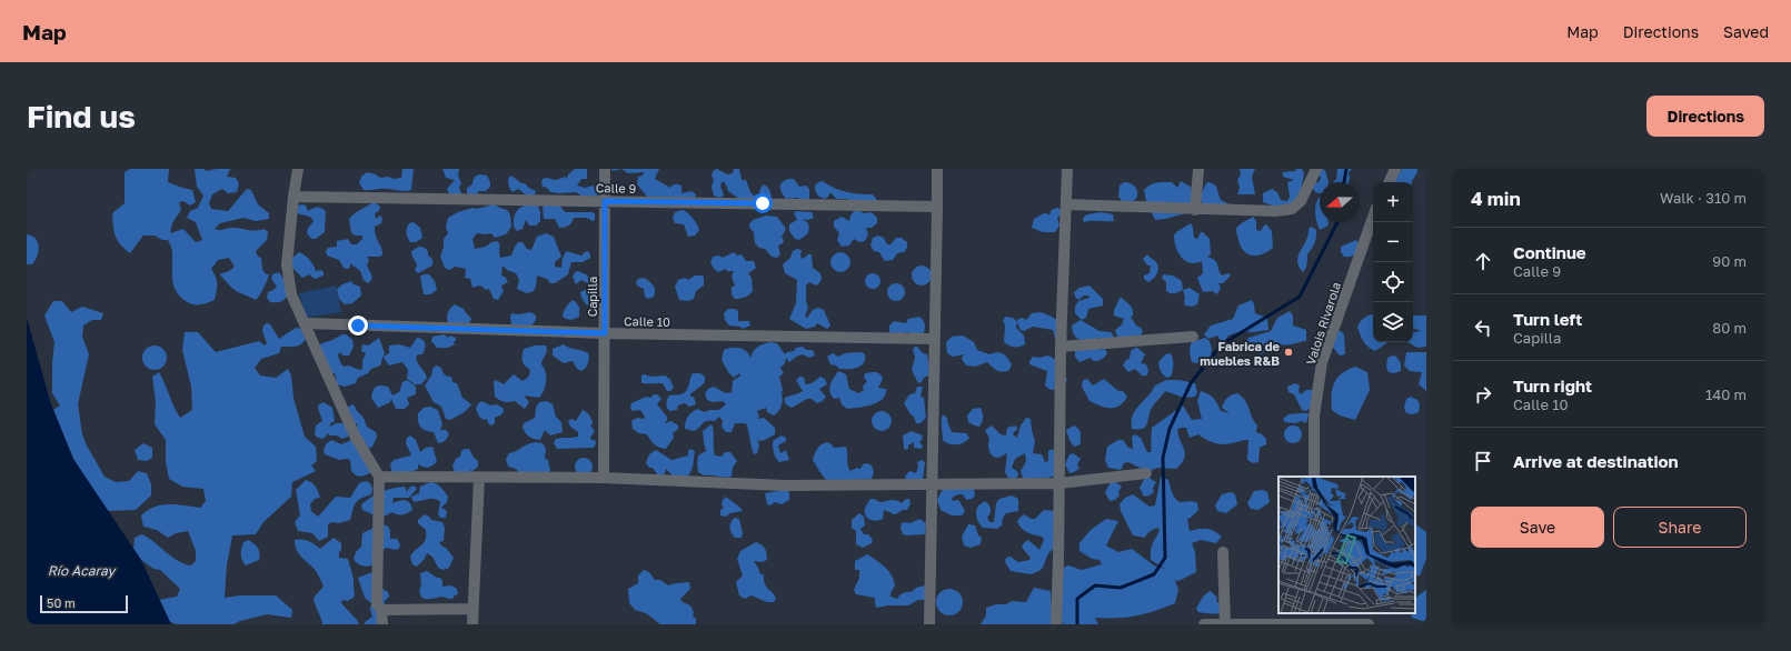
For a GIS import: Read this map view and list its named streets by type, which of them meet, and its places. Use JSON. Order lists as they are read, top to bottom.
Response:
{
  "streets": {
    "street": [
      "Calle 9",
      "Capilla",
      "Calle 10",
      "Valois Rivarola"
    ]
  },
  "crossings": [
    ["Calle 9", "Capilla"],
    ["Capilla", "Calle 10"]
  ],
  "water": ["Río Acaray"],
  "places": ["Fabrica de muebles R&B"],
  "scale_bar": "50 m",
  "north": "left",
  "page": {
    "header": "Map",
    "nav": ["Map", "Directions", "Saved"],
    "buttons": [
      "Directions",
      ["Save", "Share"]
    ],
    "title": "Find us",
    "heading": ["4 min", "Walk · 310 m"],
    "map_buttons": ["+", "−"],
    "list": [
      ["Continue", "Calle 9", "90 m"],
      ["Turn left", "Capilla", "80 m"],
      ["Turn right", "Calle 10", "140 m"],
      "Arrive at destination"
    ],
    "scale": "50 m"
  }
}
